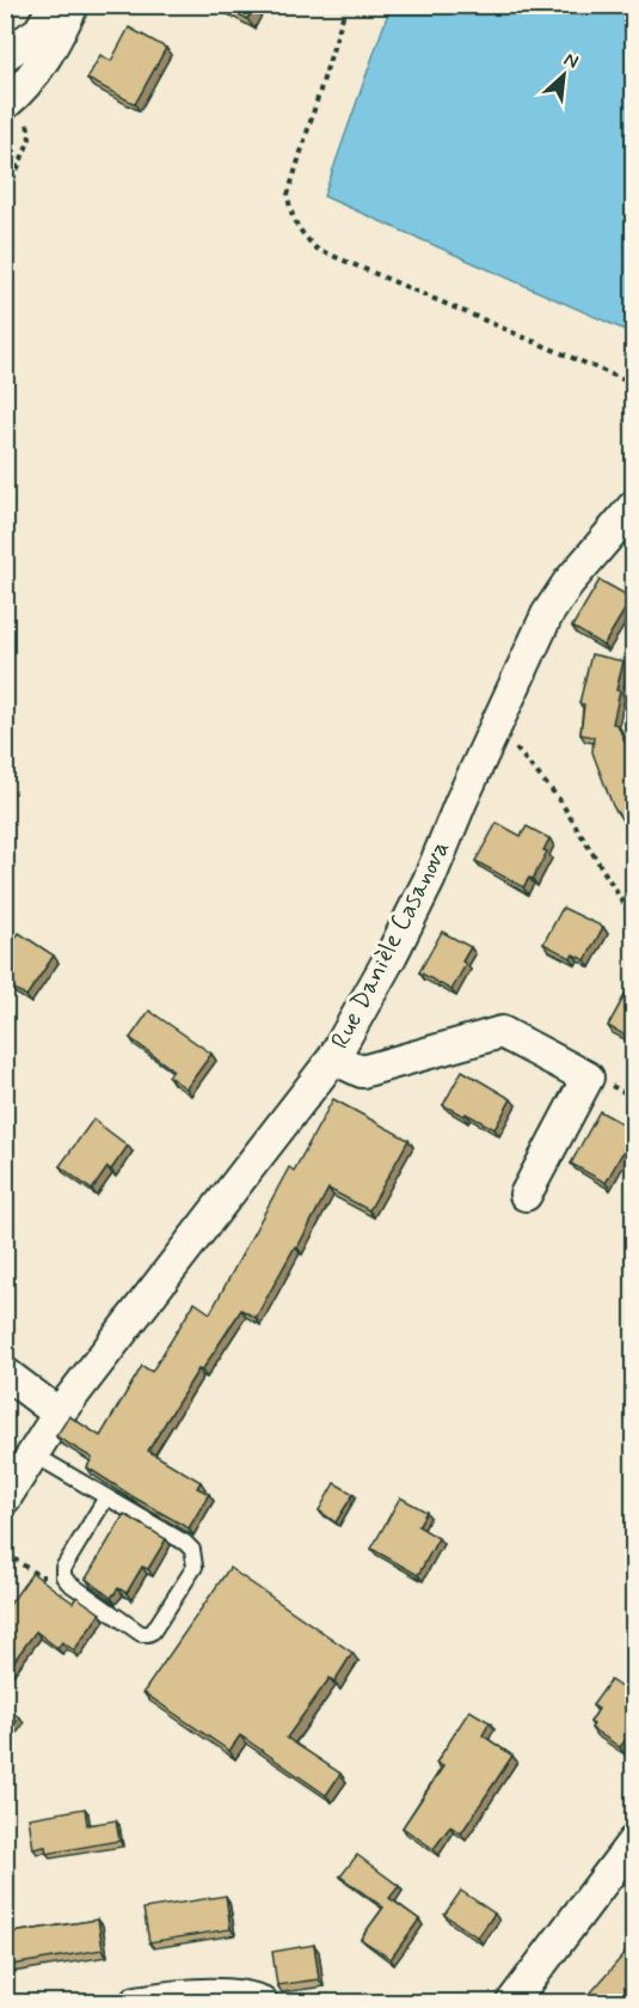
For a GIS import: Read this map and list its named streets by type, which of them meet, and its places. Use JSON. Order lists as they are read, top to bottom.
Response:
{
  "streets": {
    "street": ["Rue Danièle Casanova"]
  },
  "north": "top right"
}
